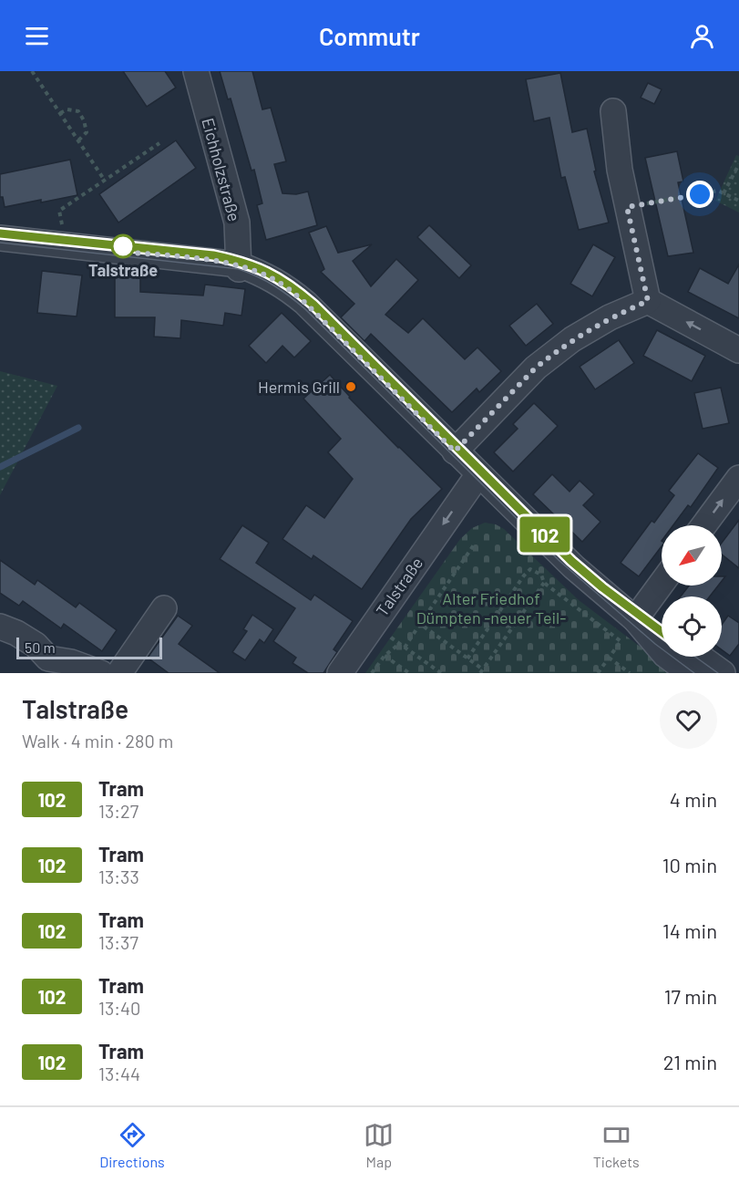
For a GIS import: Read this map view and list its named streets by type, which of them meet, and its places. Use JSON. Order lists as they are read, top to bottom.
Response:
{
  "streets": {
    "street": ["Eichholzstraße", "Talstraße"]
  },
  "one_way": ["Talstraße"],
  "parks": ["Alter Friedhof Dümpten -neuer Teil-"],
  "places": ["Talstraße", "Hermis Grill"],
  "lines": ["tram line 102"],
  "scale_bar": "50 m",
  "north": "bottom left",
  "page": {
    "header": "Commutr",
    "on_map": "102",
    "scale": "50 m",
    "heading": ["Talstraße", "Walk · 4 min · 280 m"],
    "list": [
      {
        "mark": "102",
        "name": "Tram",
        "note": "13:27",
        "value": "4 min"
      },
      {
        "mark": "102",
        "name": "Tram",
        "note": "13:33",
        "value": "10 min"
      },
      {
        "mark": "102",
        "name": "Tram",
        "note": "13:37",
        "value": "14 min"
      },
      {
        "mark": "102",
        "name": "Tram",
        "note": "13:40",
        "value": "17 min"
      },
      {
        "mark": "102",
        "name": "Tram",
        "note": "13:44",
        "value": "21 min"
      }
    ],
    "tabs": ["Directions", "Map", "Tickets"]
  }
}
